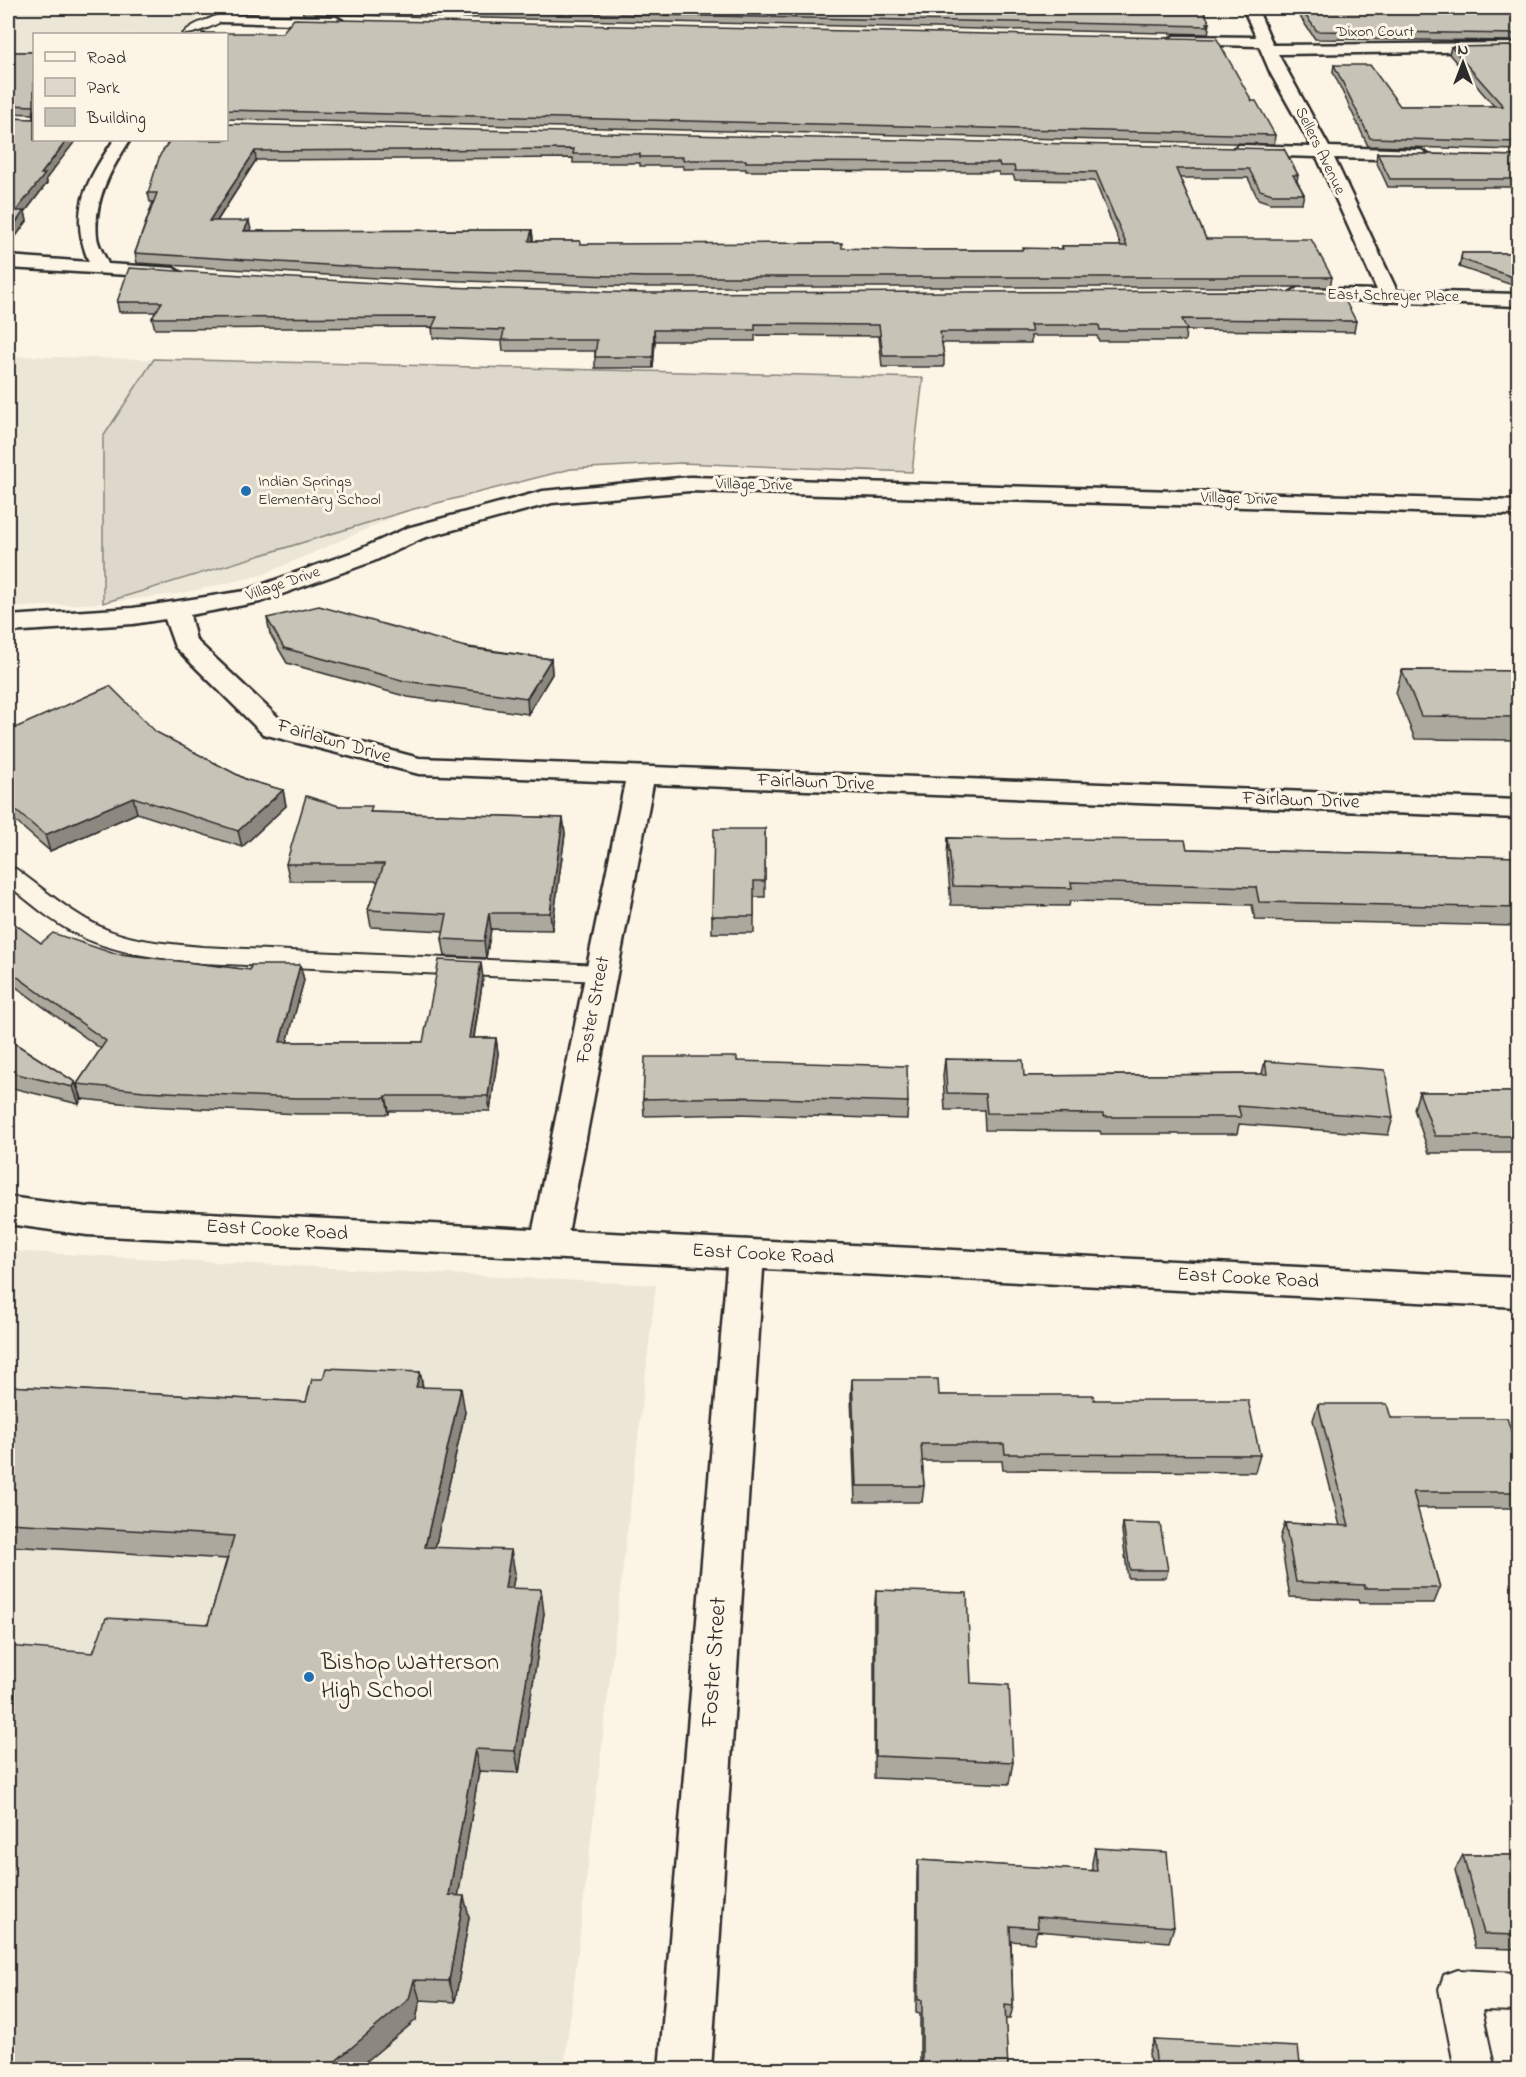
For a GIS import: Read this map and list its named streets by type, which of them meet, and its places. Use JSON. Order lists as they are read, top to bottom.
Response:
{
  "streets": {
    "street": [
      "Dixon Court",
      "Sellers Avenue",
      "East Schreyer Place",
      "Village Drive",
      "Fairlawn Drive",
      "Foster Street",
      "East Cooke Road"
    ]
  },
  "crossings": [
    ["Dixon Court", "Sellers Avenue"],
    ["Sellers Avenue", "East Schreyer Place"],
    ["Village Drive", "Fairlawn Drive"],
    ["Fairlawn Drive", "Foster Street"],
    ["Foster Street", "East Cooke Road"]
  ],
  "places": ["Indian Springs Elementary School", "Bishop Watterson High School"],
  "legend": ["Road", "Park", "Building"],
  "north": "top"
}
